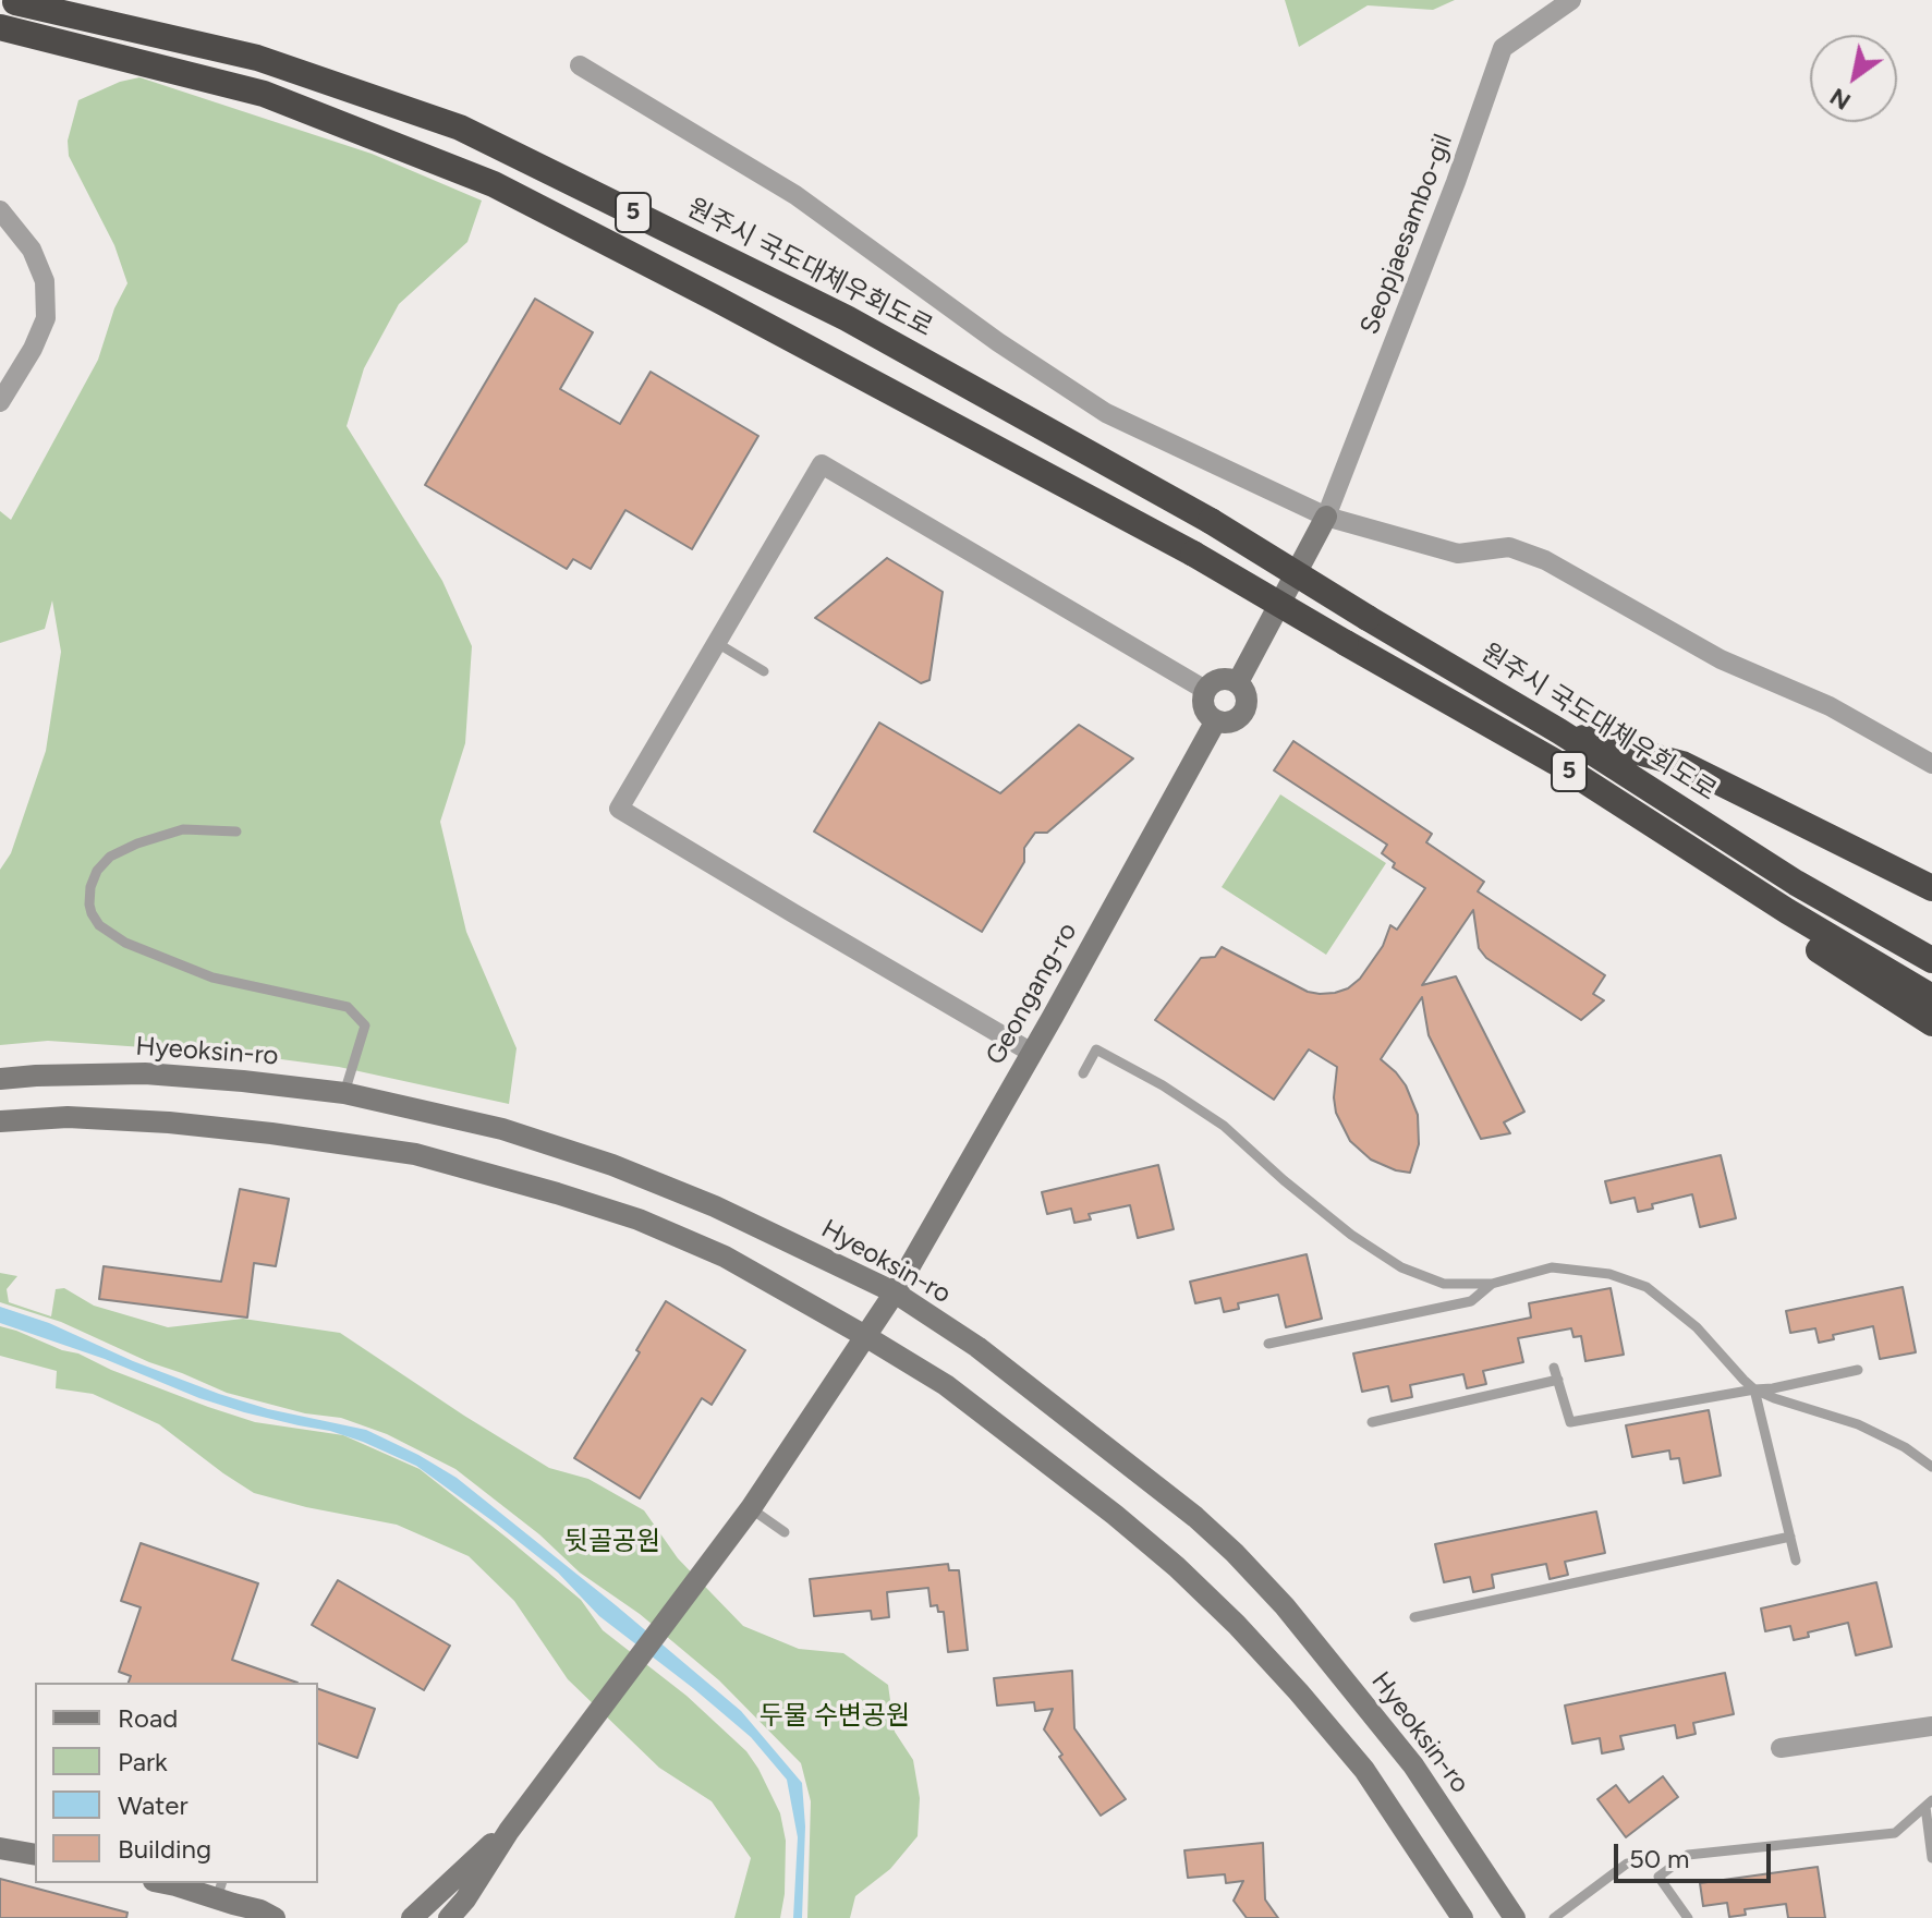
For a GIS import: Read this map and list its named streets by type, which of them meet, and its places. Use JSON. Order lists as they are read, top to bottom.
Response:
{
  "streets": {
    "highway": ["5", "원주시 국도대체우회도로"],
    "street": ["Seopjaesambo-gil", "Geongang-ro", "Hyeoksin-ro"]
  },
  "crossings": [
    ["Geongang-ro", "Hyeoksin-ro"]
  ],
  "parks": ["뒷골공원", "두물 수변공원"],
  "legend": [
    "Road",
    "Park",
    "Water",
    "Building"
  ],
  "scale_bar": "50 m",
  "north": "bottom left"
}
